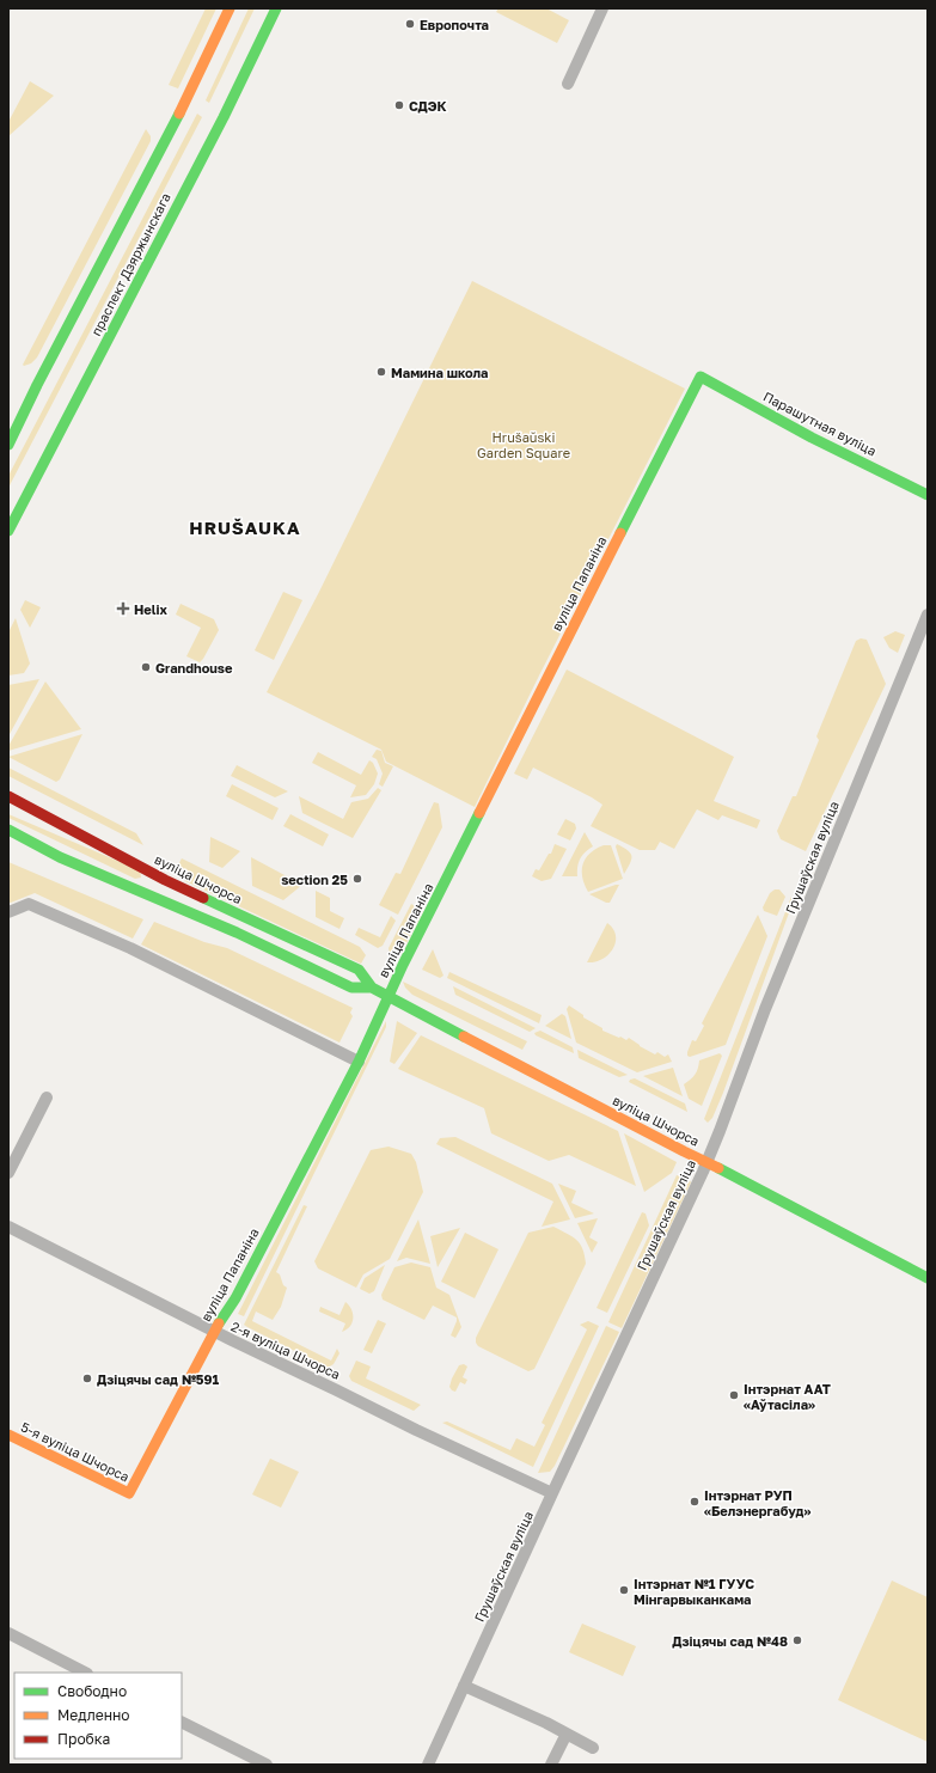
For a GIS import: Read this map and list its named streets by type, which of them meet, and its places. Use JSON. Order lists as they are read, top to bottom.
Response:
{
  "streets": {
    "main road": [
      "праспект Дзяржынскага",
      "Парашутная вуліца",
      "вуліца Папаніна",
      "вуліца Шчорса",
      "5-я вуліца Шчорса"
    ],
    "street": ["Грушаўская вуліца", "2-я вуліца Шчорса"]
  },
  "crossings": [
    ["Парашутная вуліца", "вуліца Папаніна"],
    ["вуліца Папаніна", "вуліца Шчорса"],
    ["вуліца Папаніна", "2-я вуліца Шчорса"],
    ["вуліца Папаніна", "5-я вуліца Шчорса"],
    ["Грушаўская вуліца", "вуліца Шчорса"],
    ["Грушаўская вуліца", "2-я вуліца Шчорса"]
  ],
  "districts": ["HRUŠAŬKA"],
  "parks": ["Hrušaŭski Garden Square"],
  "places": {
    "other": [
      "Европочта",
      "СДЭК",
      "Мамина школа",
      "Grandhouse",
      "section 25",
      "Дзіцячы сад №591",
      "Інтэрнат ААТ «Аўтасіла»",
      "Інтэрнат РУП «Белэнергабуд»",
      "Інтэрнат №1 ГУУС Мінгарвыканкама",
      "Дзіцячы сад №48"
    ],
    "health": ["Helix"]
  },
  "legend": ["Свободно", "Медленно", "Пробка"]
}
